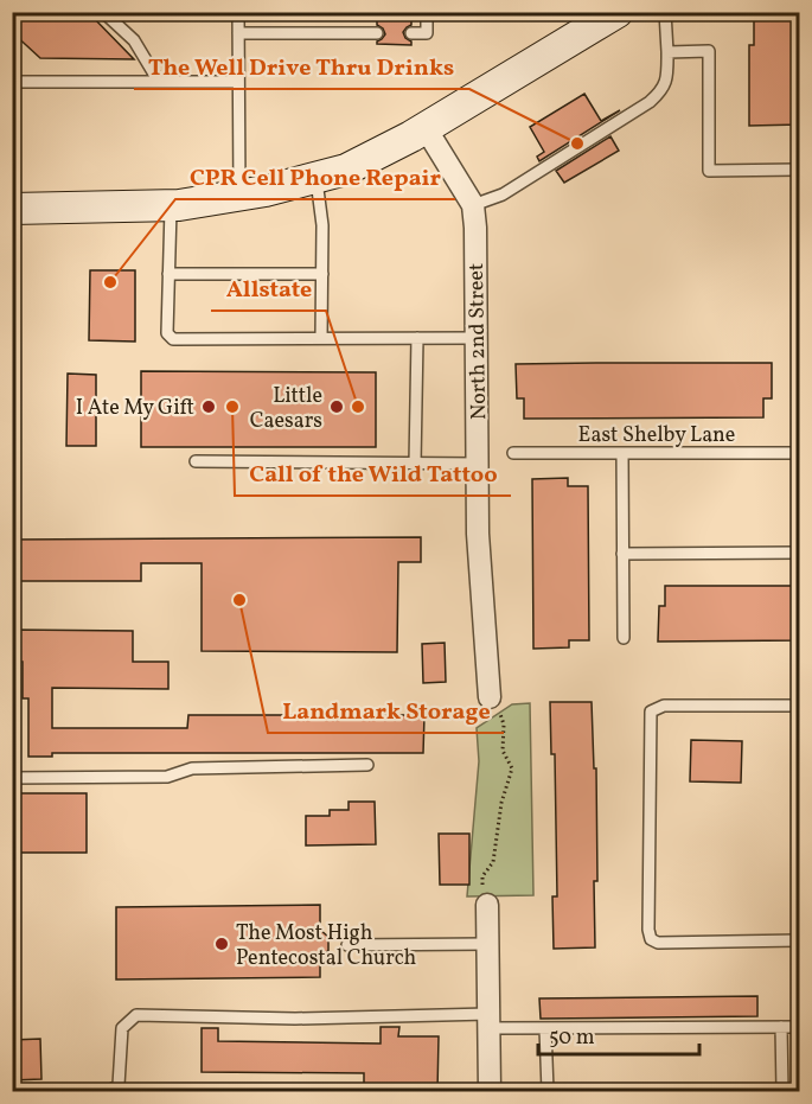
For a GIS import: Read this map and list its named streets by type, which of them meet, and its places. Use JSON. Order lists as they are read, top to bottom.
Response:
{
  "streets": {
    "street": ["North 2nd Street"],
    "lane": ["East Shelby Lane"]
  },
  "places": [
    "The Well Drive Thru Drinks",
    "CPR Cell Phone Repair",
    "I Ate My Gift",
    "Call of the Wild Tattoo",
    "Little Caesars",
    "Allstate",
    "Landmark Storage",
    "The Most High Pentecostal Church"
  ],
  "scale_bar": "50 m"
}
